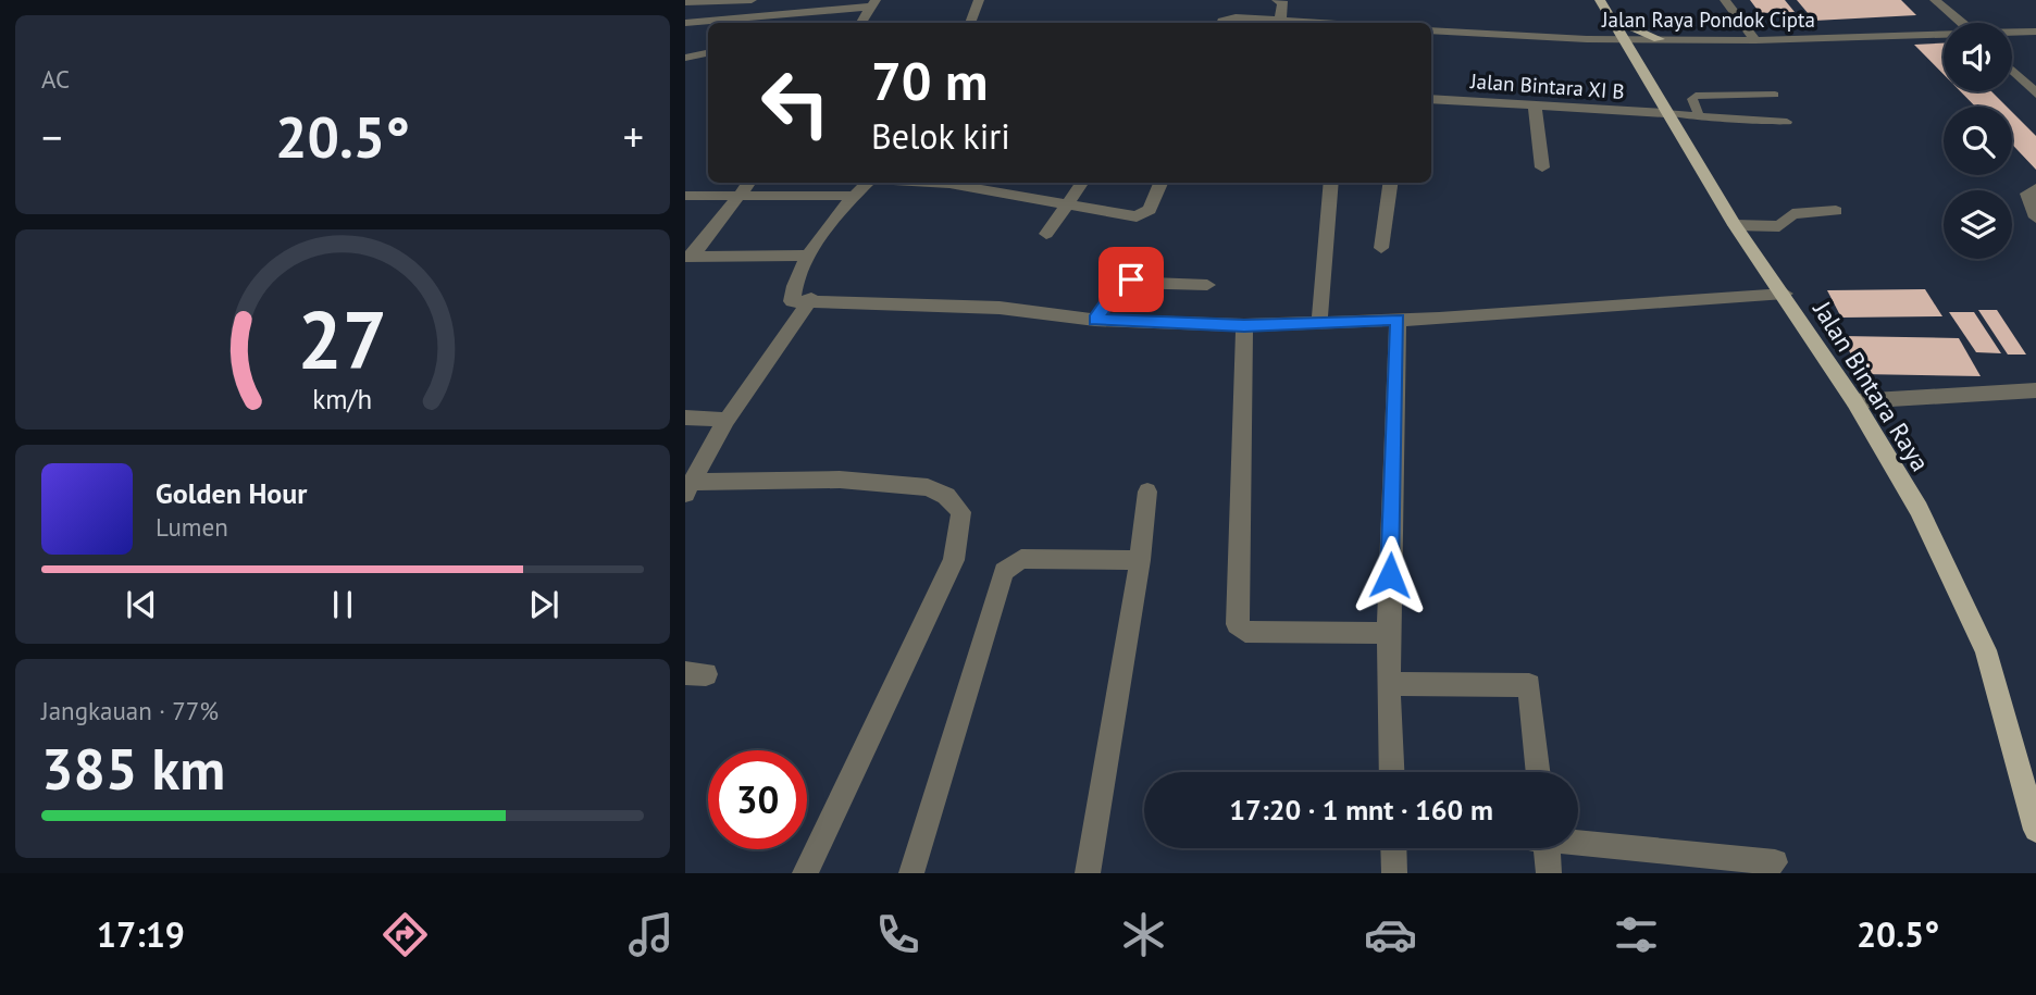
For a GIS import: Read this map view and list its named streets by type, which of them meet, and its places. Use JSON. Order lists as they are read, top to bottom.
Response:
{
  "streets": {
    "main road": ["Jalan Bintara Raya"],
    "street": ["Jalan Raya Pondok Cipta", "Jalan Bintara XI B"]
  },
  "crossings": [
    ["Jalan Raya Pondok Cipta", "Jalan Bintara Raya"],
    ["Jalan Bintara XI B", "Jalan Bintara Raya"]
  ],
  "page": {
    "tile": [
      "AC",
      ["Jangkauan · 77%", "385 km"]
    ],
    "turn": ["70 m", "Belok kiri"],
    "heat": ["−", "20.5°", "+"],
    "song": ["Golden Hour", "Lumen"],
    "limit": "30",
    "trip": "17:20 · 1 mnt · 160 m",
    "tabs": ["17:19", "20.5°"],
    "gauge": ["27", "km/h"]
  }
}
